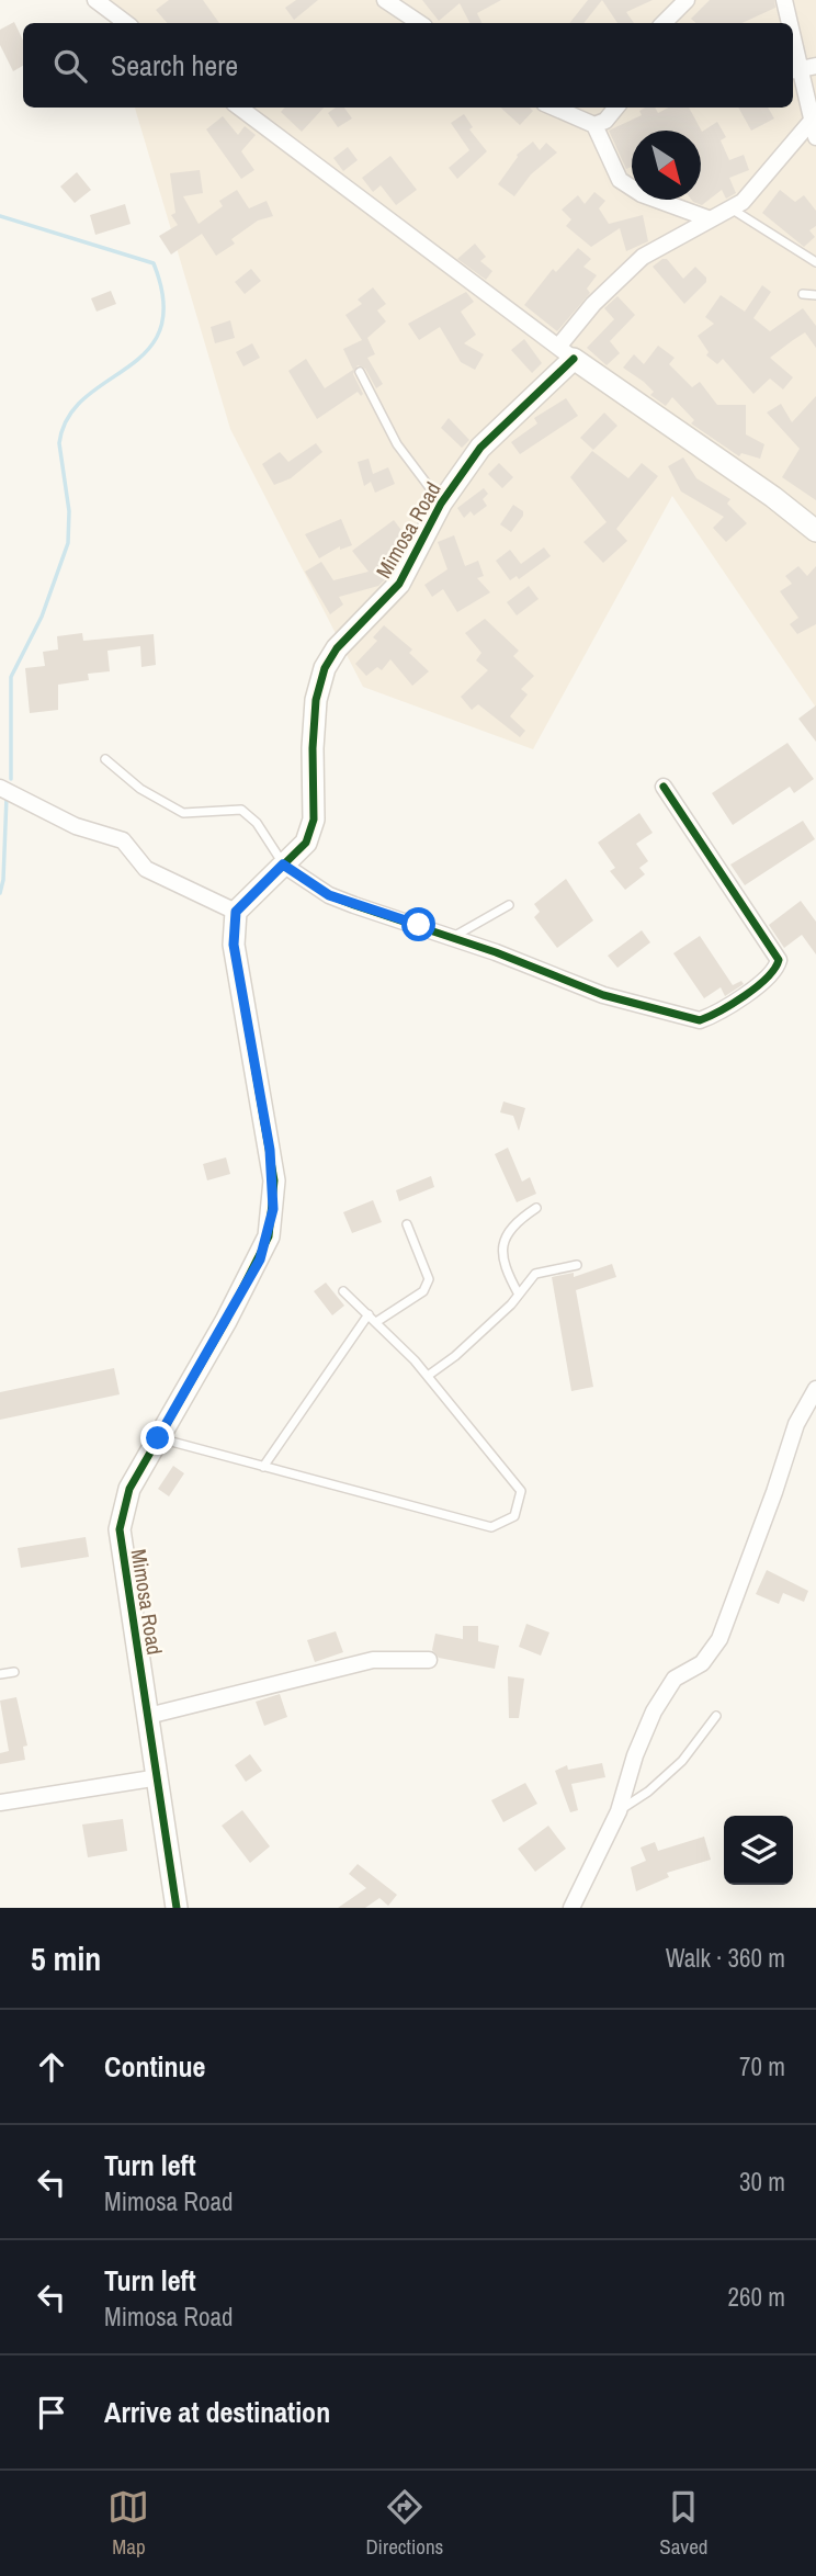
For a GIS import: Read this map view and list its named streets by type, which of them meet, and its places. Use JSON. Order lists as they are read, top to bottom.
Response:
{
  "streets": {
    "street": ["Mimosa Road"]
  },
  "north": "bottom right",
  "page": {
    "search": "Search here",
    "heading": ["5 min", "Walk · 360 m"],
    "list": [
      ["Continue", "70 m"],
      ["Turn left", "Mimosa Road", "30 m"],
      ["Turn left", "Mimosa Road", "260 m"],
      "Arrive at destination"
    ],
    "nav": ["Map", "Directions", "Saved"]
  }
}
